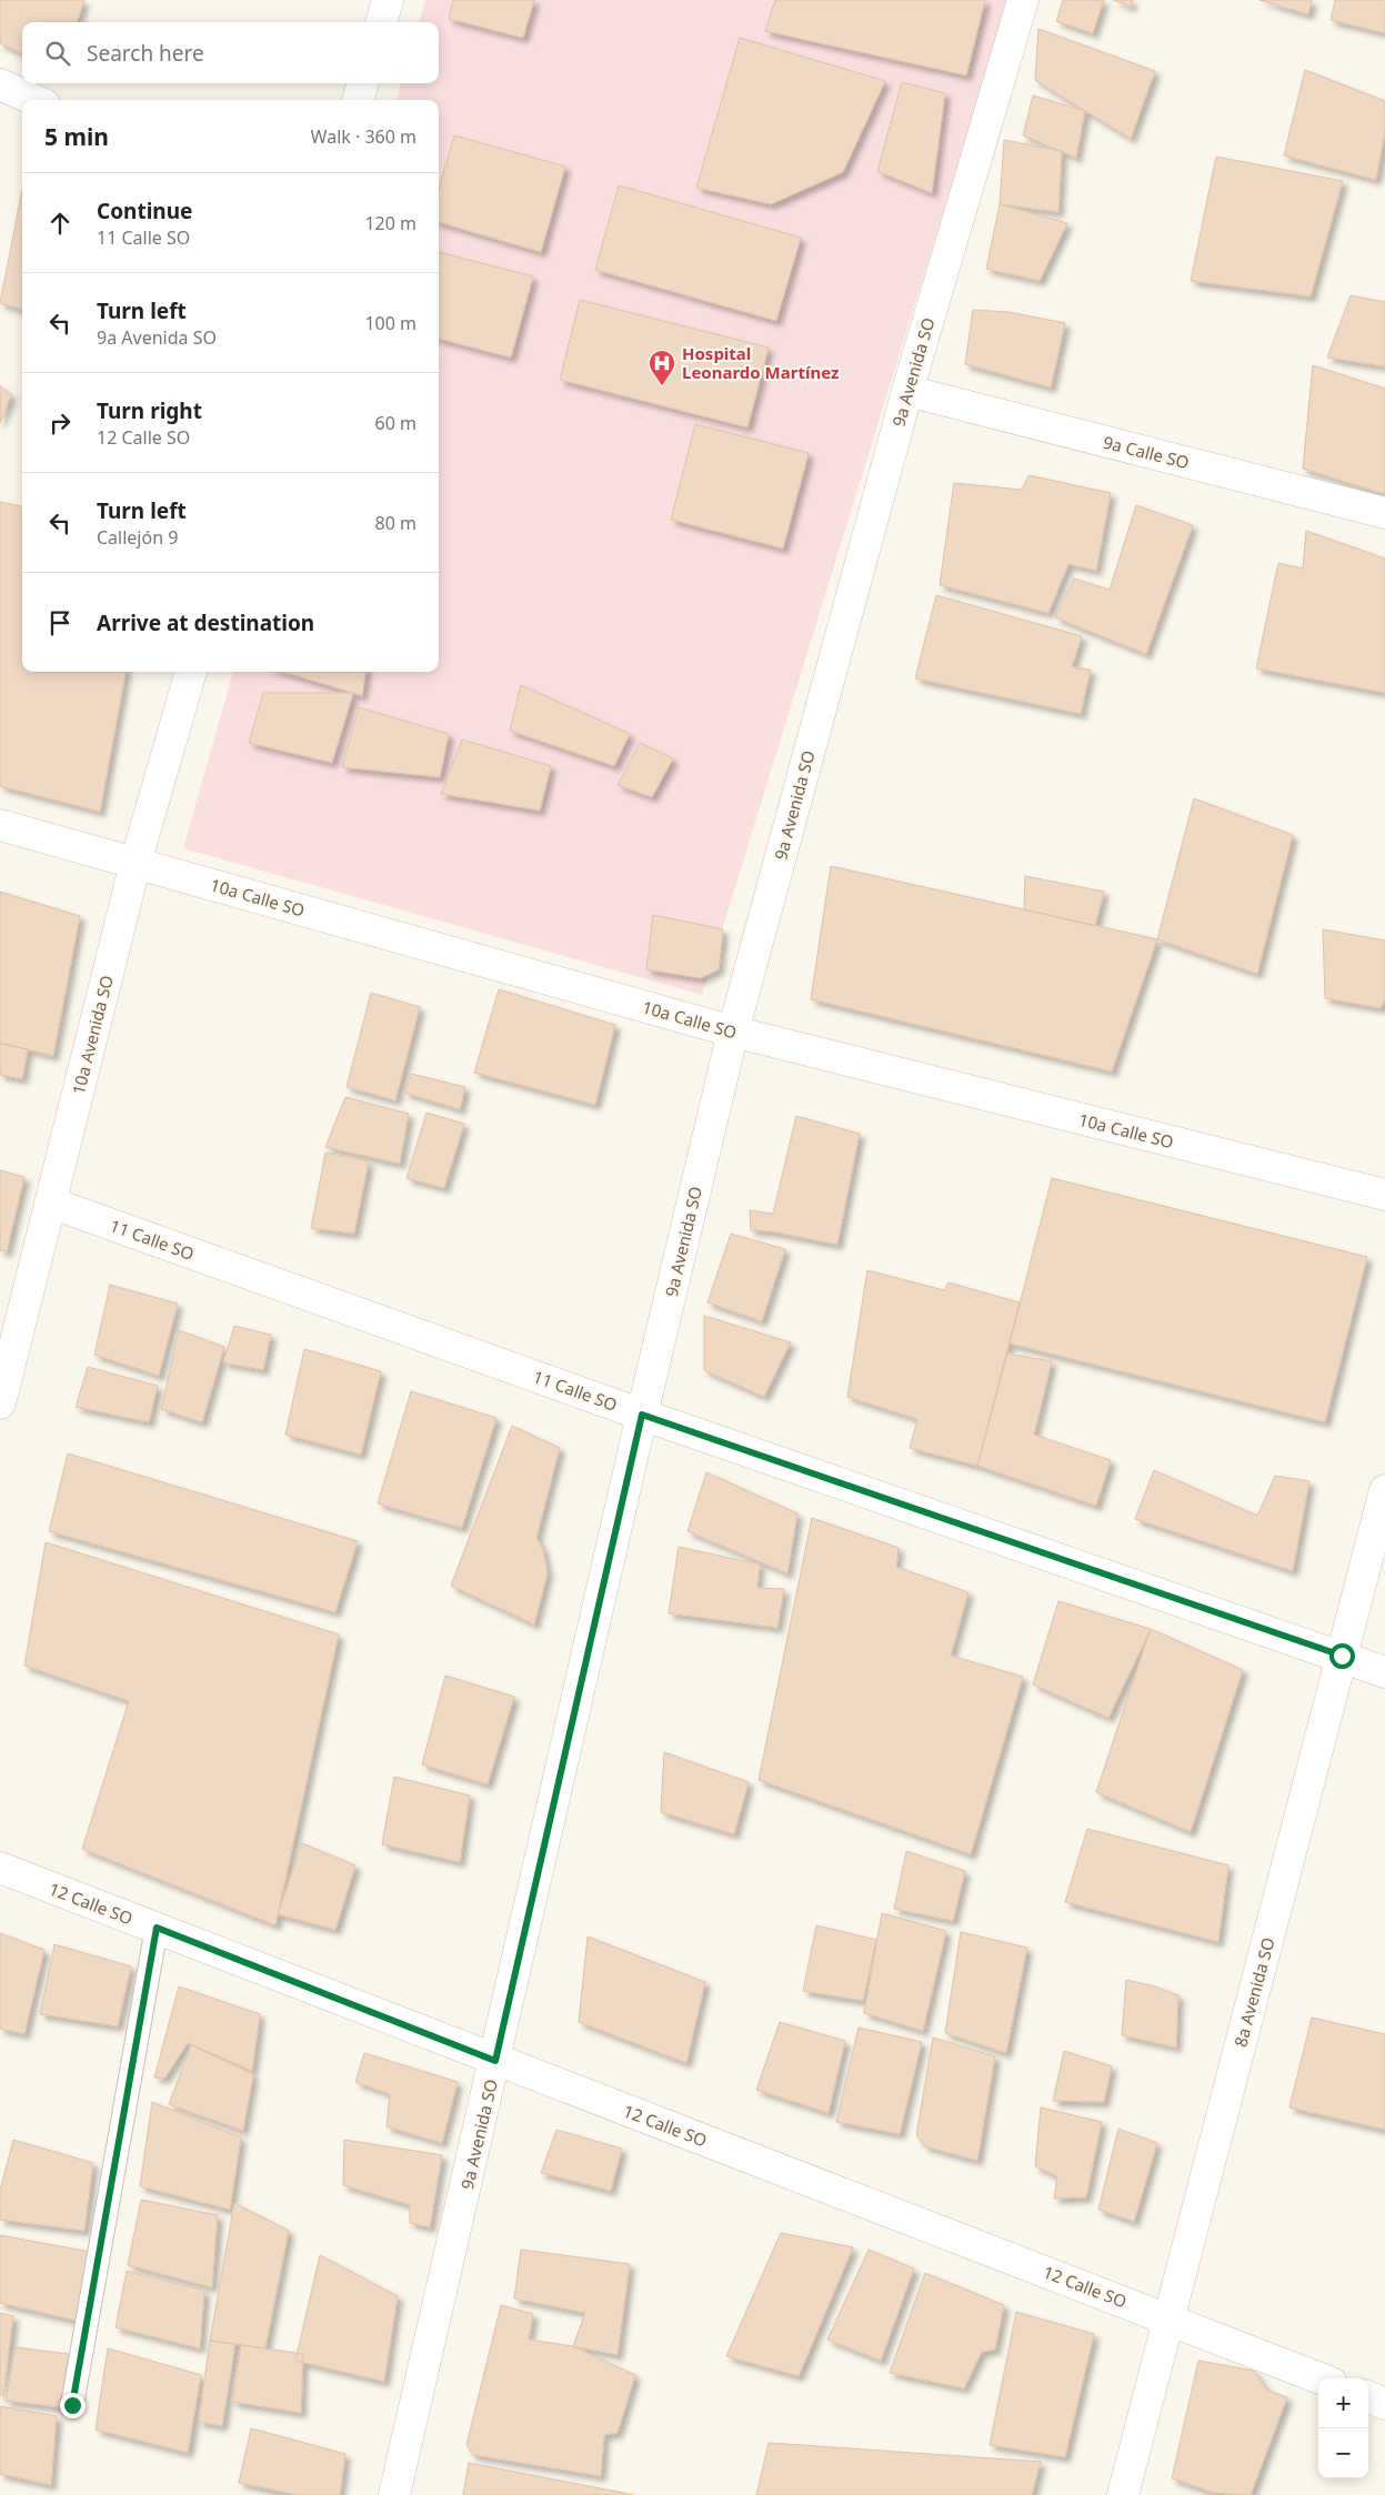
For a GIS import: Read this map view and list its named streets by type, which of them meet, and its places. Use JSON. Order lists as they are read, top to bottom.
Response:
{
  "streets": {
    "street": [
      "9a Avenida SO",
      "9a Calle SO",
      "10a Calle SO",
      "10a Avenida SO",
      "11 Calle SO",
      "12 Calle SO",
      "8a Avenida SO"
    ]
  },
  "crossings": [
    ["9a Avenida SO", "9a Calle SO"],
    ["9a Avenida SO", "10a Calle SO"],
    ["9a Avenida SO", "11 Calle SO"],
    ["9a Avenida SO", "12 Calle SO"],
    ["10a Calle SO", "10a Avenida SO"],
    ["10a Avenida SO", "11 Calle SO"],
    ["11 Calle SO", "8a Avenida SO"],
    ["12 Calle SO", "8a Avenida SO"]
  ],
  "places": {
    "hospital": ["Hospital Leonardo Martínez"]
  },
  "page": {
    "search": "Search here",
    "heading": ["5 min", "Walk · 360 m"],
    "list": [
      ["Continue", "11 Calle SO", "120 m"],
      ["Turn left", "9a Avenida SO", "100 m"],
      ["Turn right", "12 Calle SO", "60 m"],
      ["Turn left", "Callejón 9", "80 m"],
      "Arrive at destination"
    ],
    "map_buttons": ["+", "−"]
  }
}
